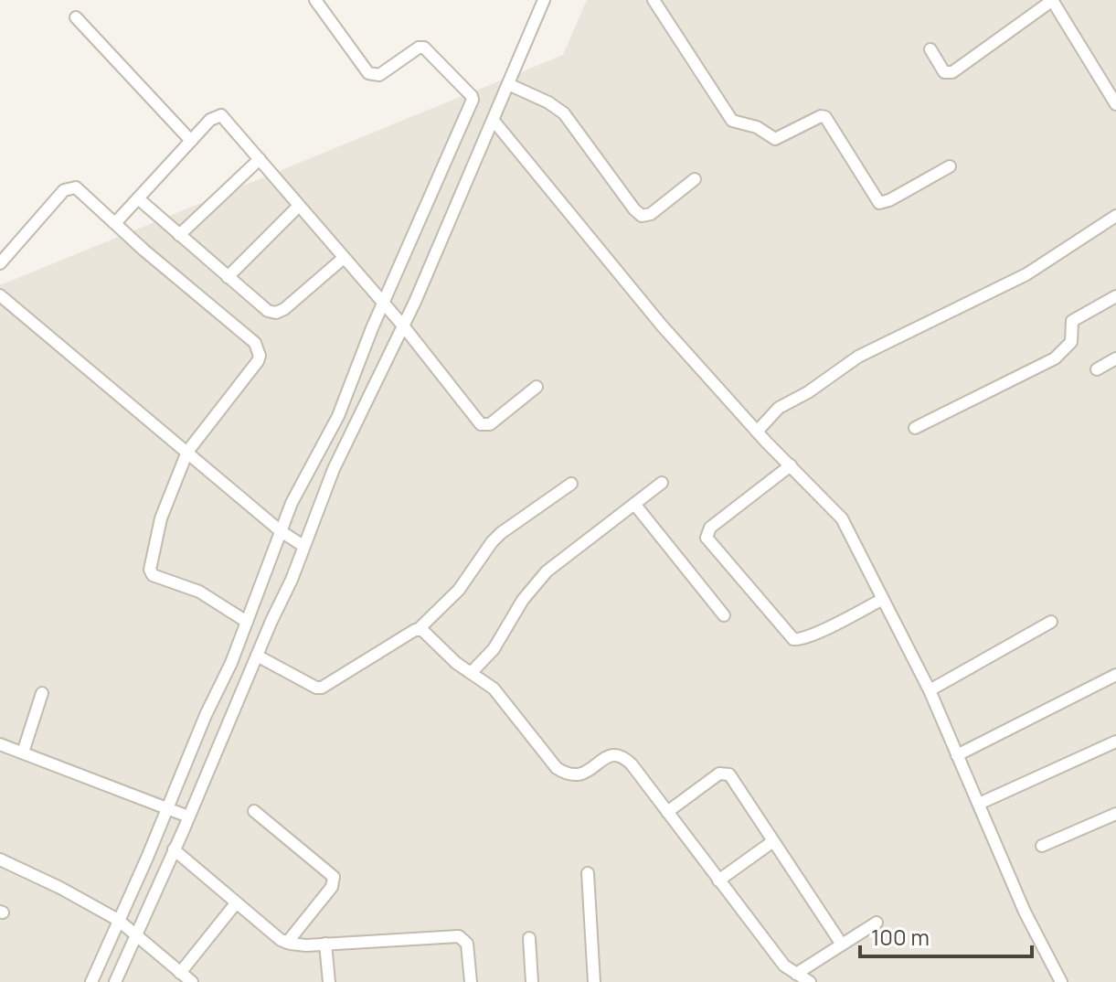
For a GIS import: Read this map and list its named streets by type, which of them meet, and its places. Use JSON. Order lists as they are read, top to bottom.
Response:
{
  "scale_bar": "100 m"
}
